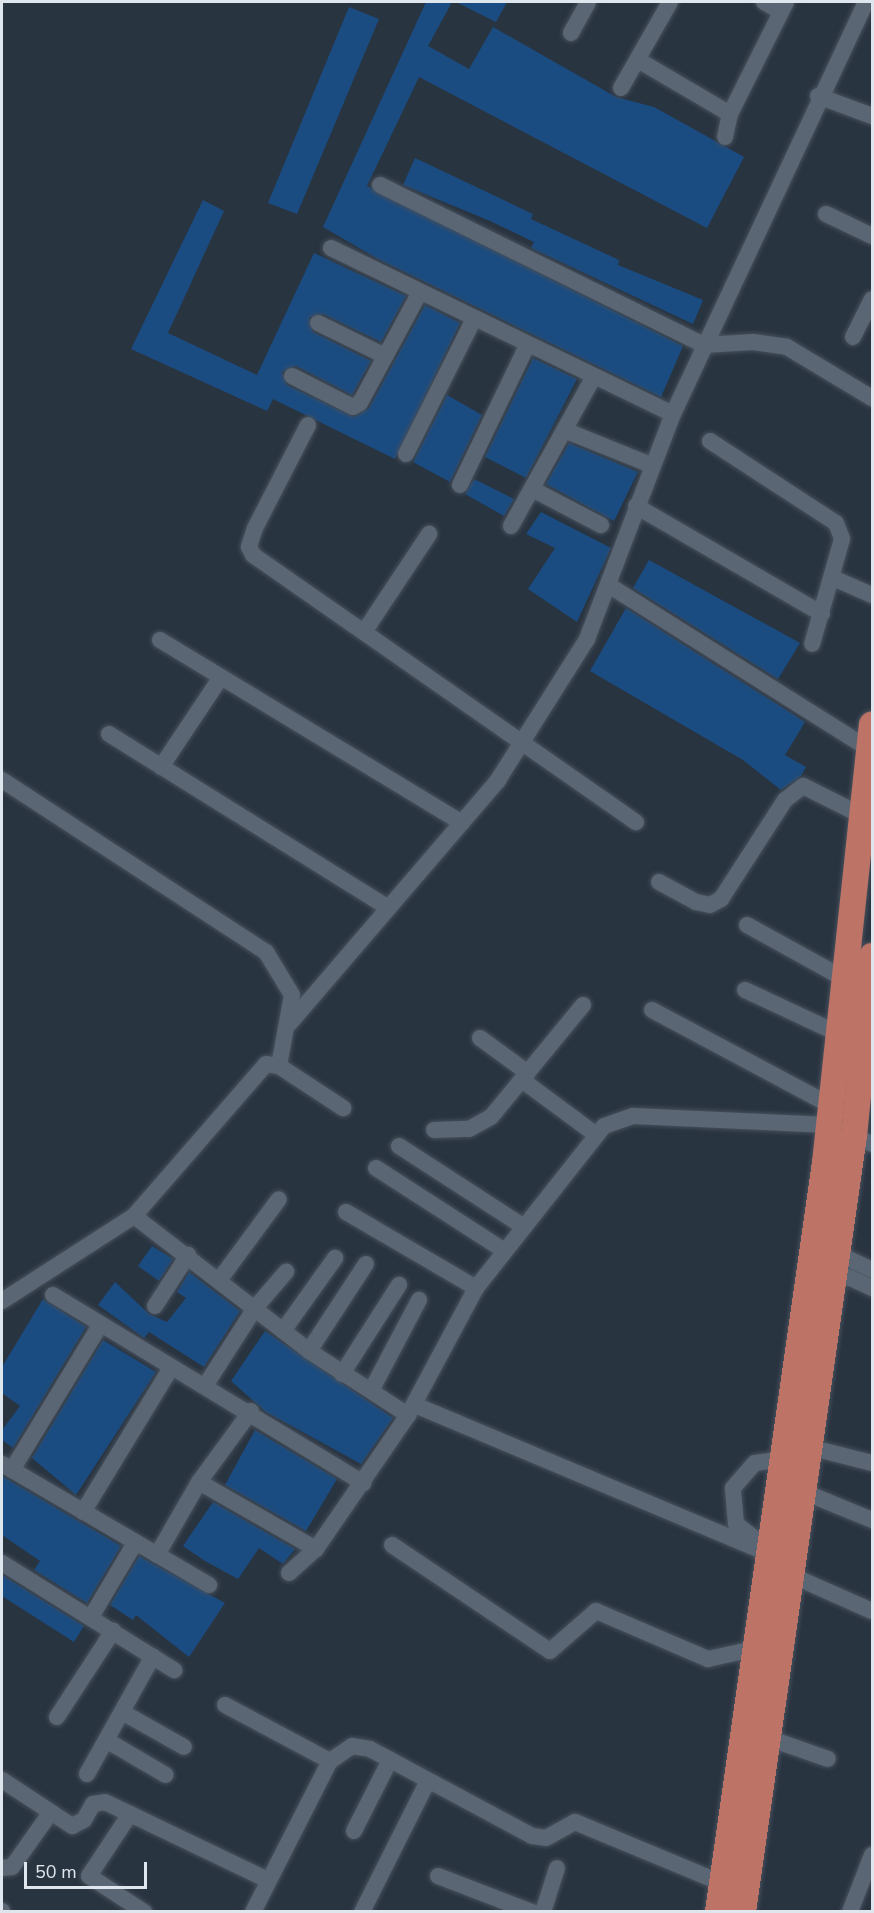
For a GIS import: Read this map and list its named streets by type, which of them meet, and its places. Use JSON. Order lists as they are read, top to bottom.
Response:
{
  "scale_bar": "50 m"
}
